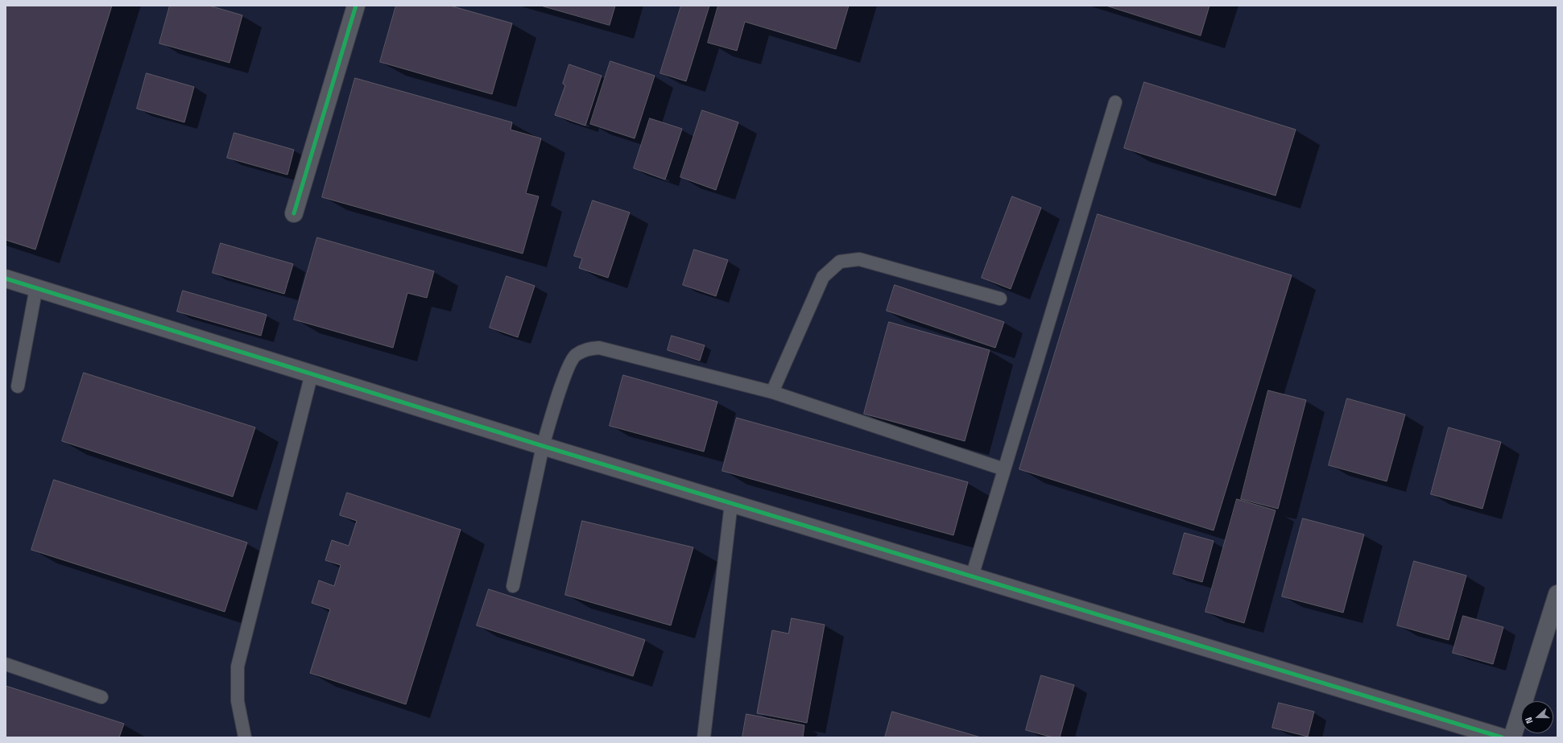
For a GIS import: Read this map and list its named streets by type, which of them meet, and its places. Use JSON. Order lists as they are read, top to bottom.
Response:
{
  "north": "left"
}
